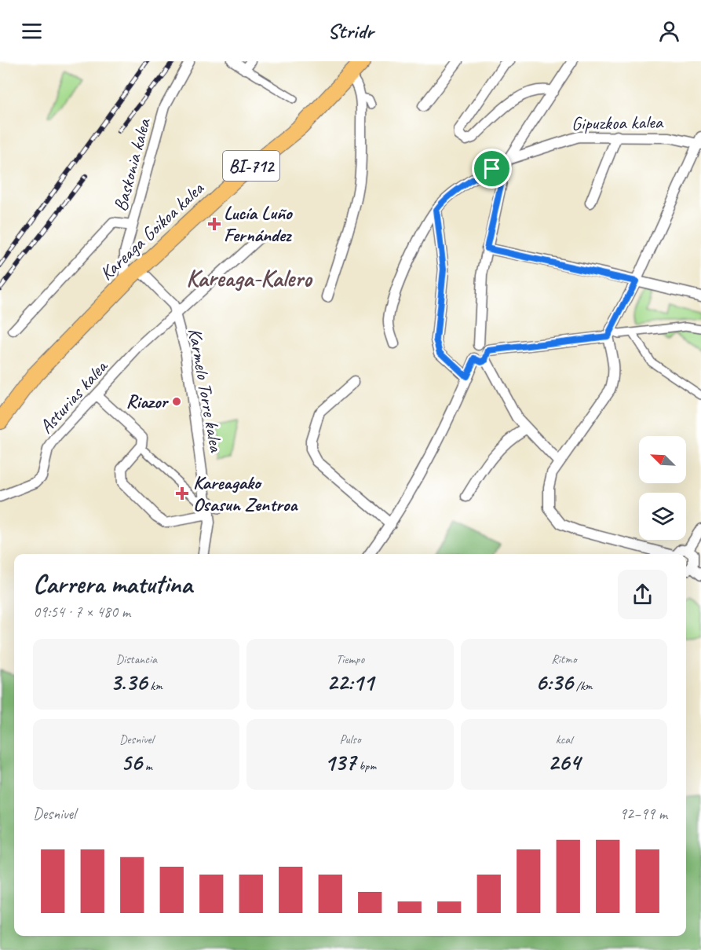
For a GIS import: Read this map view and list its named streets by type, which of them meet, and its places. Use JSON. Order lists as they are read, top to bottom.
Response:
{
  "streets": {
    "main road": ["BI-712", "Kareaga Goikoa kalea"],
    "street": [
      "Gipuzkoa kalea",
      "Baskonia kalea",
      "Karmelo Torre kalea",
      "Asturias kalea"
    ]
  },
  "crossings": [
    ["Baskonia kalea", "Kareaga Goikoa kalea"],
    ["Kareaga Goikoa kalea", "Karmelo Torre kalea"],
    ["Karmelo Torre kalea", "Asturias kalea"]
  ],
  "districts": ["Kareaga-Kalero"],
  "places": {
    "health": ["Lucía Luño Fernández", "Kareagako Osasun Zentroa"],
    "other": ["Riazor"]
  },
  "north": "top left",
  "page": {
    "header": "Stridr",
    "heading": ["Carrera matutina", "09:54 · 7 × 480 m"],
    "stats": [
      ["Distancia", "3.36 km"],
      ["Tiempo", "22:11"],
      ["Ritmo", "6:36 /km"],
      ["Desnivel", "56 m"],
      ["Pulso", "137 bpm"],
      ["kcal", "264"]
    ],
    "chart": ["Desnivel", "92–99 m"]
  }
}
